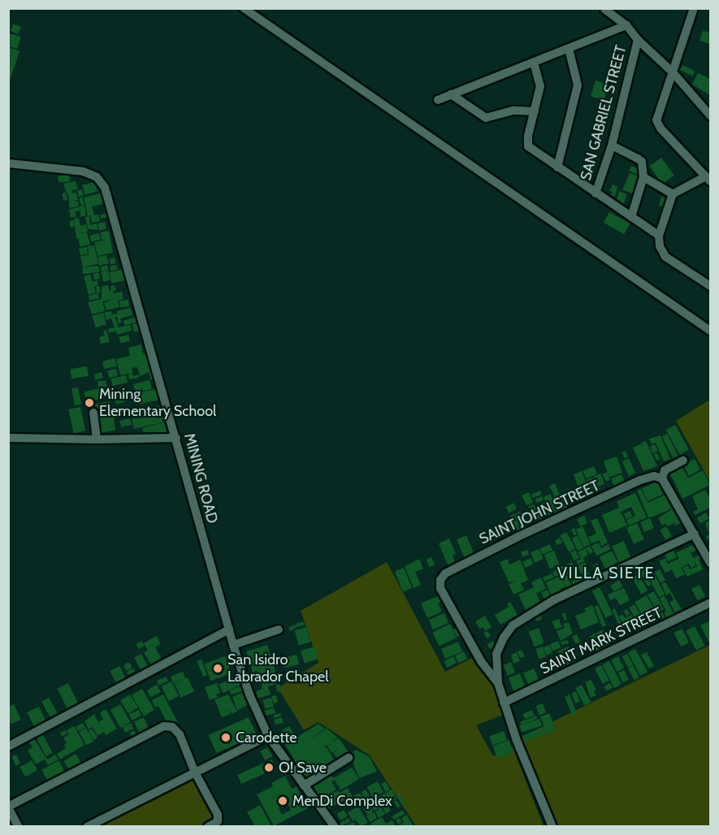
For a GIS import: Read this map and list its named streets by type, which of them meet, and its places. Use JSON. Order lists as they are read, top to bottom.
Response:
{
  "streets": {
    "street": [
      "SAN GABRIEL STREET",
      "MINING ROAD",
      "SAINT JOHN STREET",
      "SAINT MARK STREET"
    ]
  },
  "districts": ["VILLA SIETE"],
  "places": [
    "Mining Elementary School",
    "San Isidro Labrador Chapel",
    "Carodette",
    "O! Save",
    "MenDi Complex"
  ]
}
